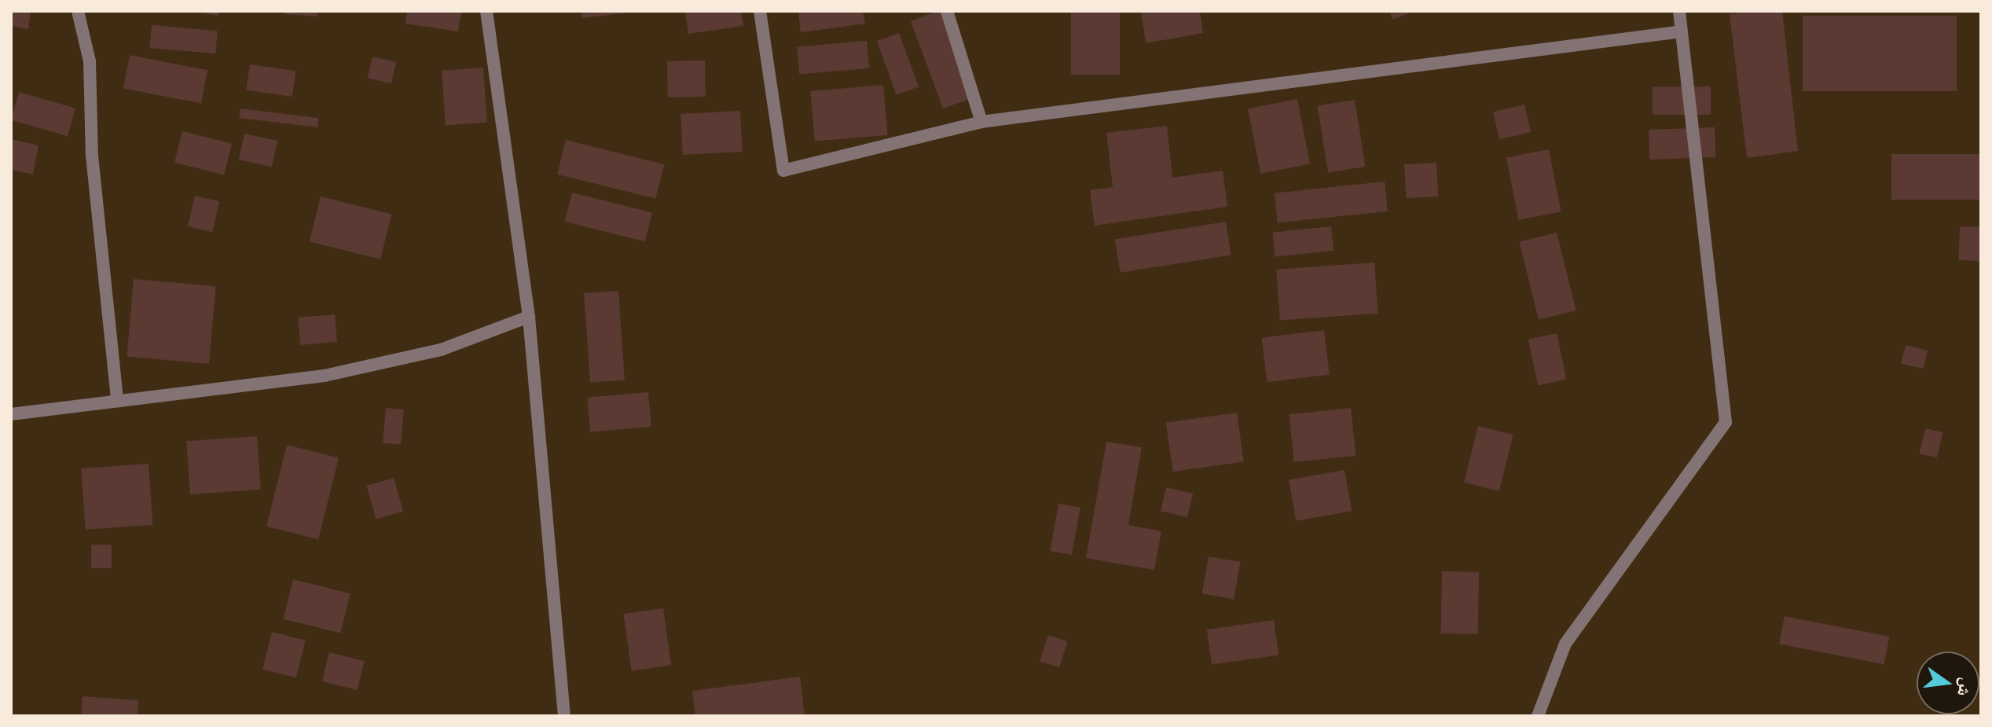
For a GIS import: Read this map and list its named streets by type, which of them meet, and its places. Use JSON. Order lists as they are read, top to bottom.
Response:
{
  "north": "right"
}
